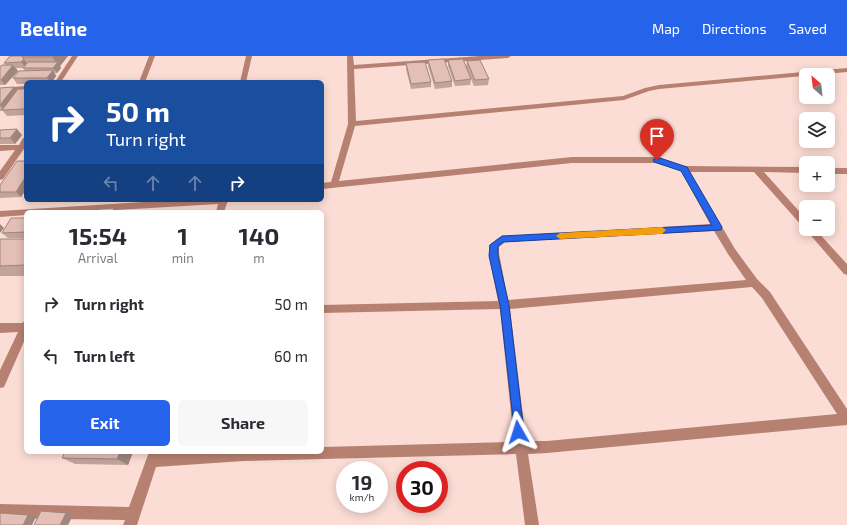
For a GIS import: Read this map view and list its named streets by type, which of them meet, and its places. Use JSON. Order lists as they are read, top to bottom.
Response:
{
  "north": "top left",
  "page": {
    "header": "Beeline",
    "nav": ["Map", "Directions", "Saved"],
    "map_buttons": ["+", "−"],
    "turn": ["50 m", "Turn right"],
    "eta": [
      "15:54",
      "Arrival",
      "1",
      "min",
      "140",
      "m"
    ],
    "list": [
      {
        "name": "Turn right",
        "value": "50 m"
      },
      {
        "name": "Turn left",
        "value": "60 m"
      }
    ],
    "buttons": ["Exit", "Share"],
    "speed": "19 km/h",
    "limit": "30"
  }
}
